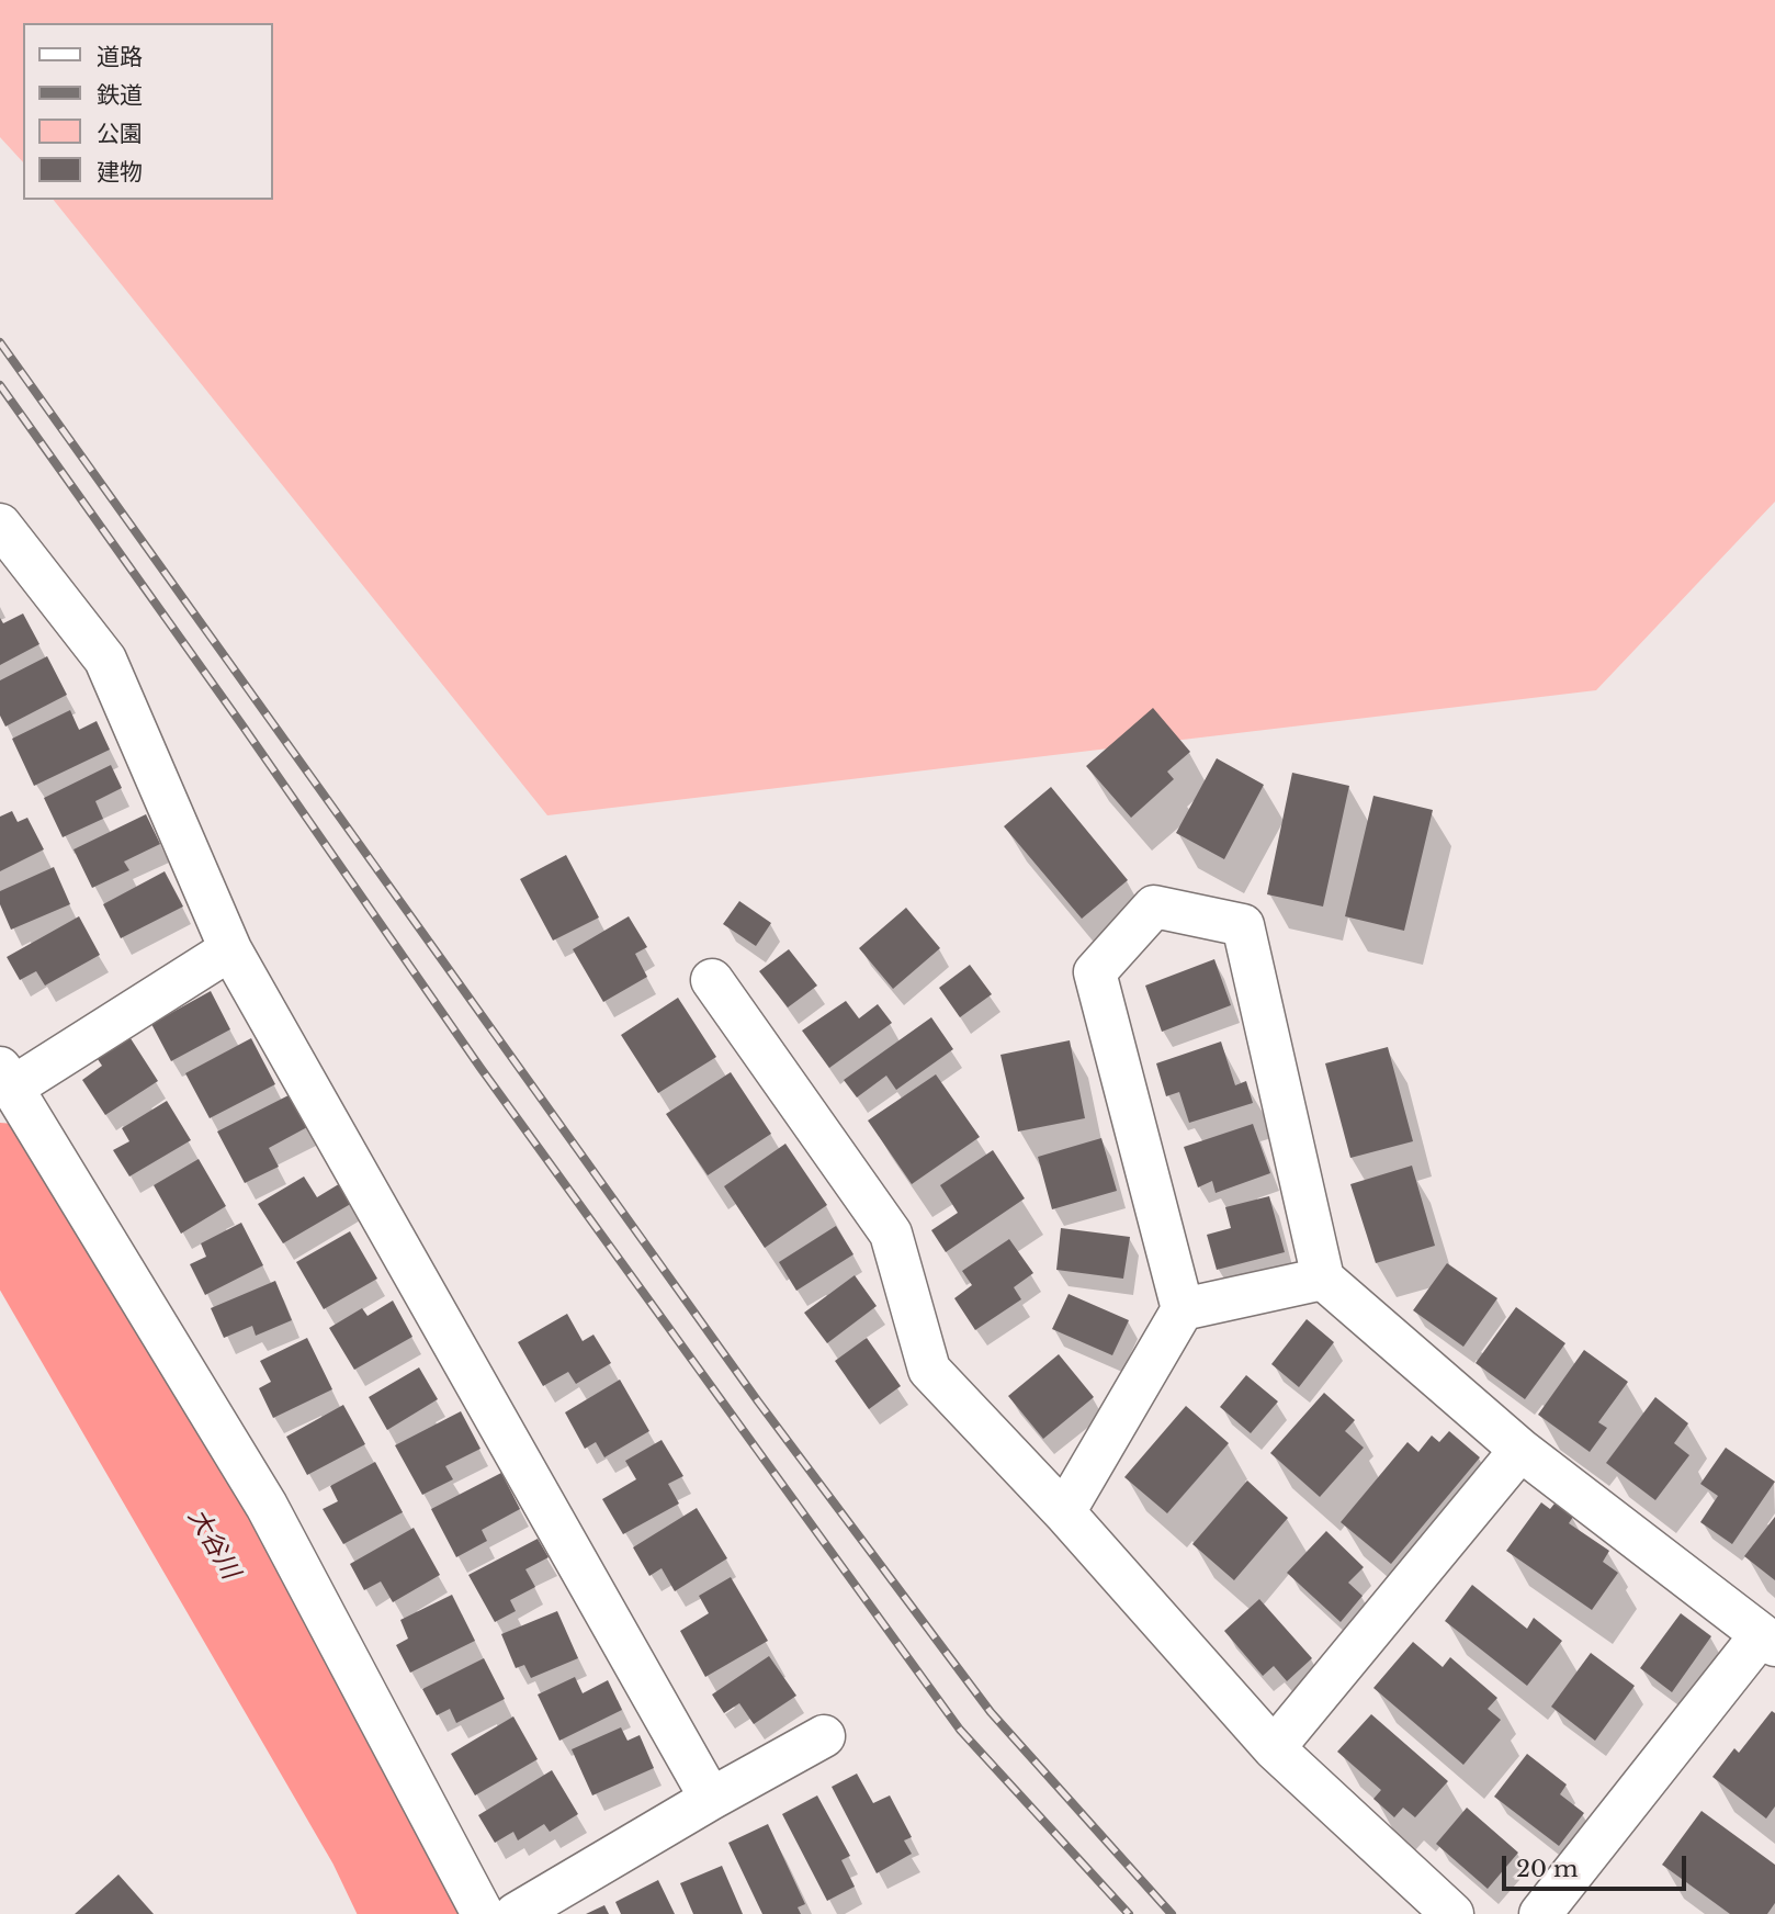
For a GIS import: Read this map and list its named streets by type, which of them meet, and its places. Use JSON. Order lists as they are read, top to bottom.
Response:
{
  "water": ["大谷川"],
  "legend": [
    "道路",
    "鉄道",
    "公園",
    "建物"
  ],
  "scale_bar": "20 m"
}
